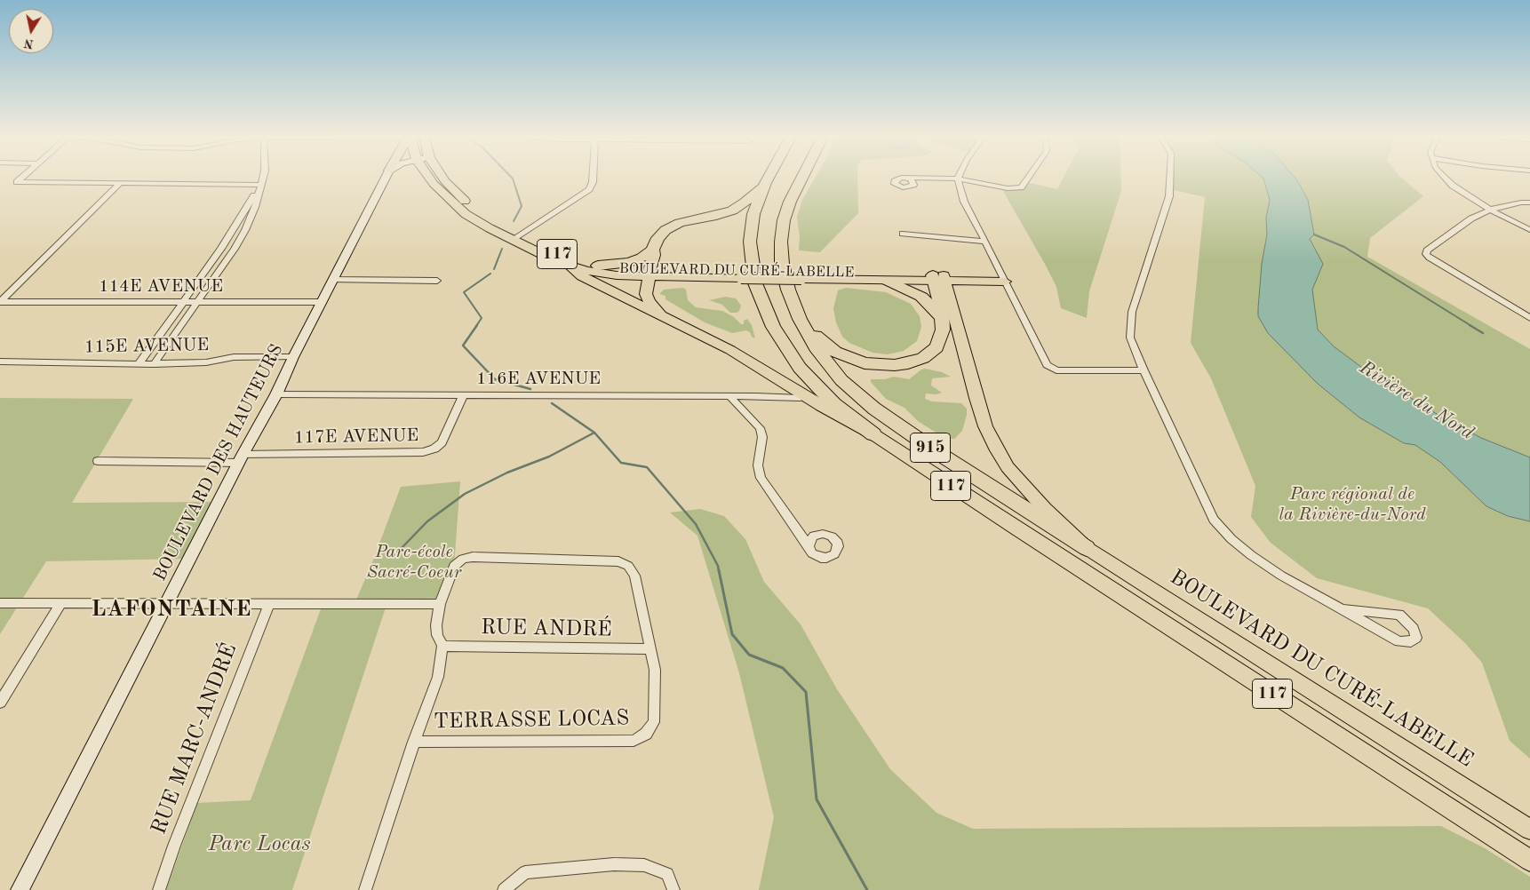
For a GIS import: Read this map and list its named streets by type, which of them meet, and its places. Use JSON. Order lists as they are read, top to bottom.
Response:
{
  "streets": {
    "highway": ["915"],
    "main road": ["117", "BOULEVARD DU CURÉ-LABELLE", "BOULEVARD DES HAUTEURS"],
    "street": [
      "114E AVENUE",
      "115E AVENUE",
      "116E AVENUE",
      "117E AVENUE",
      "RUE ANDRÉ",
      "TERRASSE LOCAS",
      "RUE MARC-ANDRÉ"
    ]
  },
  "crossings": [
    ["BOULEVARD DU CURÉ-LABELLE", "915"],
    ["114E AVENUE", "BOULEVARD DES HAUTEURS"],
    ["115E AVENUE", "BOULEVARD DES HAUTEURS"],
    ["116E AVENUE", "117E AVENUE"],
    ["116E AVENUE", "BOULEVARD DES HAUTEURS"],
    ["117E AVENUE", "BOULEVARD DES HAUTEURS"],
    ["RUE ANDRÉ", "TERRASSE LOCAS"]
  ],
  "districts": ["LAFONTAINE"],
  "water": ["Rivière du Nord"],
  "parks": ["Parc régional de la Rivière-du-Nord", "Parc-école Sacré-Coeur", "Parc Locas"],
  "north": "bottom"
}
